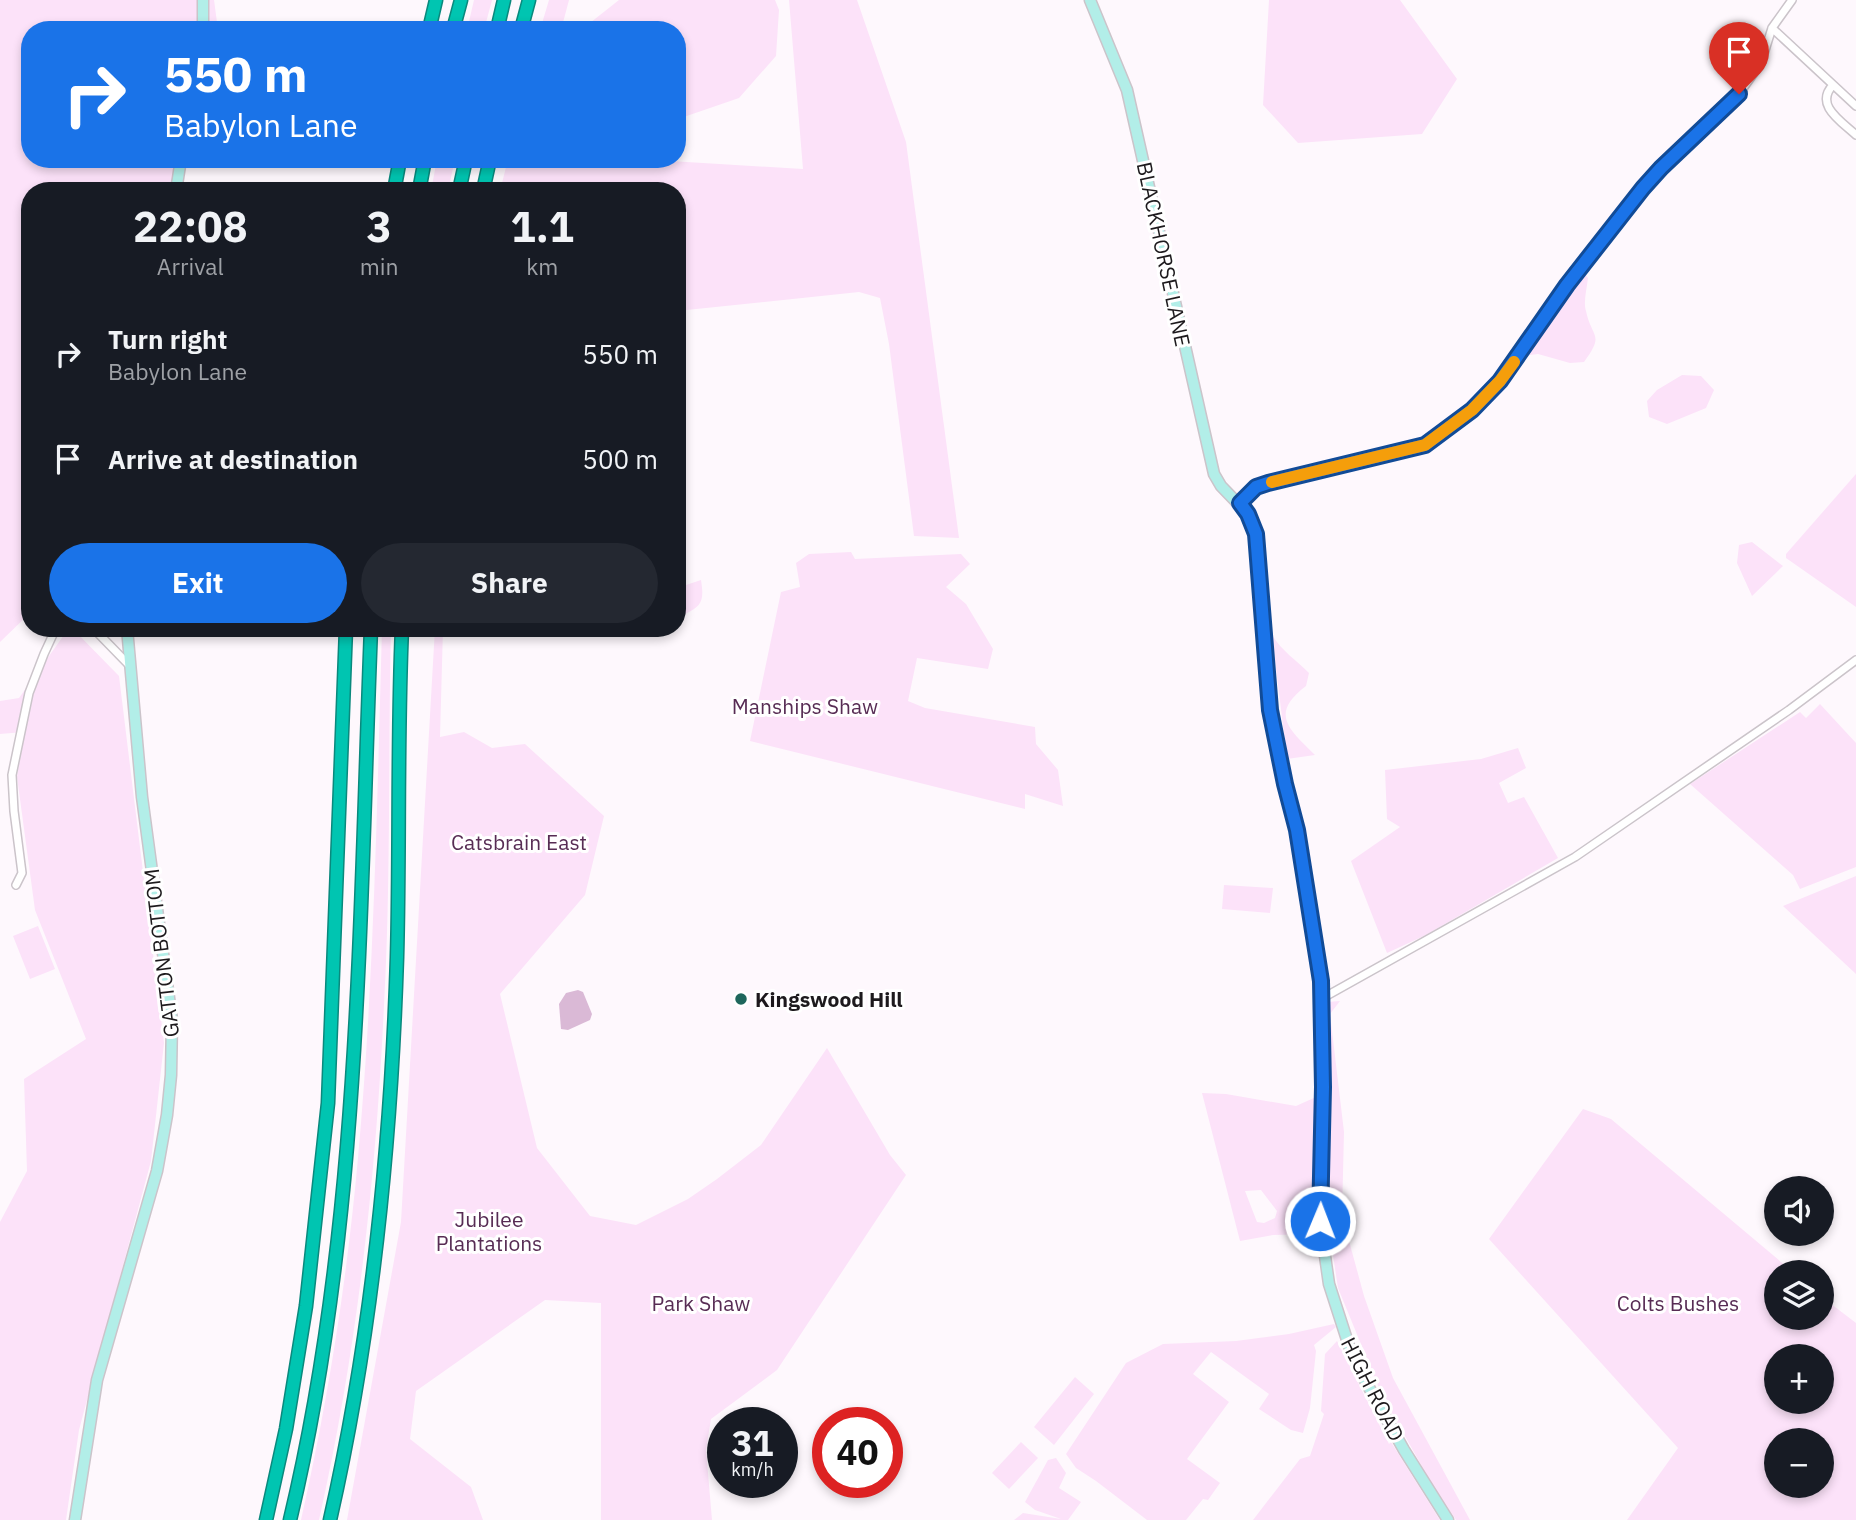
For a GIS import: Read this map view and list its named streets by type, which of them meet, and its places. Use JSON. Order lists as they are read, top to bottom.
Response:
{
  "streets": {
    "street": ["BLACKHORSE LANE", "GATTON BOTTOM", "HIGH ROAD"]
  },
  "crossings": [
    ["BLACKHORSE LANE", "HIGH ROAD"]
  ],
  "parks": [
    "Manships Shaw",
    "Catsbrain East",
    "Jubilee Plantations",
    "Park Shaw",
    "Colts Bushes"
  ],
  "places": ["Kingswood Hill"],
  "page": {
    "turn": ["550 m", "Babylon Lane"],
    "eta": [
      "22:08",
      "Arrival",
      "3",
      "min",
      "1.1",
      "km"
    ],
    "list": [
      {
        "name": "Turn right",
        "note": "Babylon Lane",
        "value": "550 m"
      },
      {
        "name": "Arrive at destination",
        "value": "500 m"
      }
    ],
    "buttons": ["Exit", "Share"],
    "map_buttons": ["+", "−"],
    "speed": "31 km/h",
    "limit": "40"
  }
}
